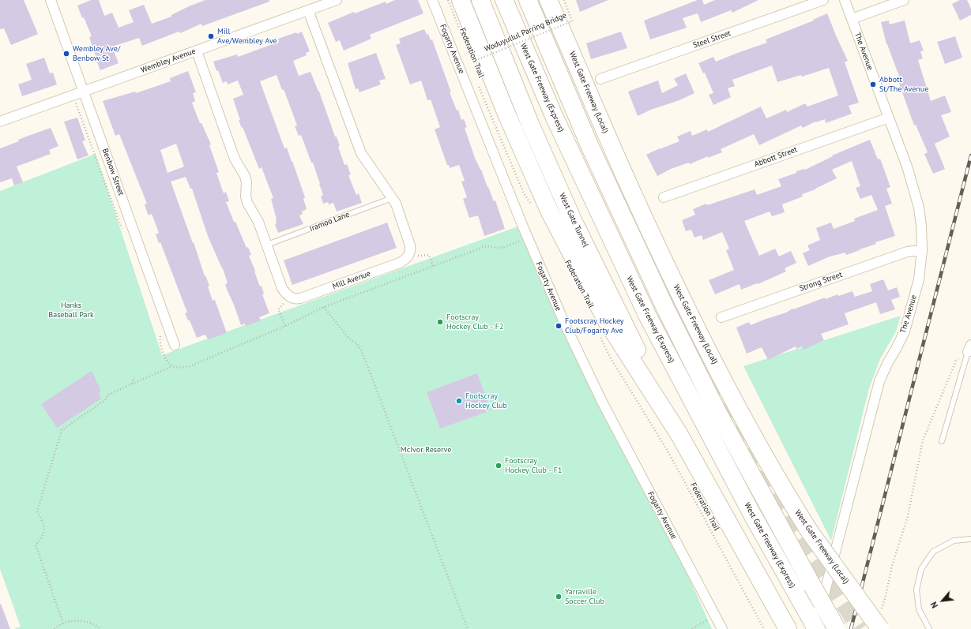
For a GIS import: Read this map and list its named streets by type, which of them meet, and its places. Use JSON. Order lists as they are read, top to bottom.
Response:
{
  "streets": {
    "highway": ["West Gate Freeway (Express)", "West Gate Freeway (Local)", "West Gate Tunnel"],
    "street": [
      "Steel Street",
      "Fogarty Avenue",
      "The Avenue",
      "Wembley Avenue",
      "Abbott Street",
      "Benbow Street",
      "Mill Avenue",
      "Strong Street"
    ],
    "lane": ["Iramoo Lane"],
    "path": ["Woduyullul Parring Bridge", "Federation Trail"]
  },
  "crossings": [
    ["The Avenue", "West Gate Freeway (Express)"],
    ["The Avenue", "Abbott Street"],
    ["The Avenue", "Strong Street"],
    ["Wembley Avenue", "Benbow Street"]
  ],
  "parks": ["Hanks Baseball Park", "McIvor Reserve"],
  "places": [
    "Mill Ave/Wembley Ave",
    "Wembley Ave/ Benbow St",
    "Abbott St/The Avenue",
    "Footscray Hockey Club - F2",
    "Footscray Hockey Club/Fogarty Ave",
    "Footscray Hockey Club",
    "Footscray Hockey Club - F1",
    "Yarraville Soccer Club"
  ],
  "north": "bottom left"
}
